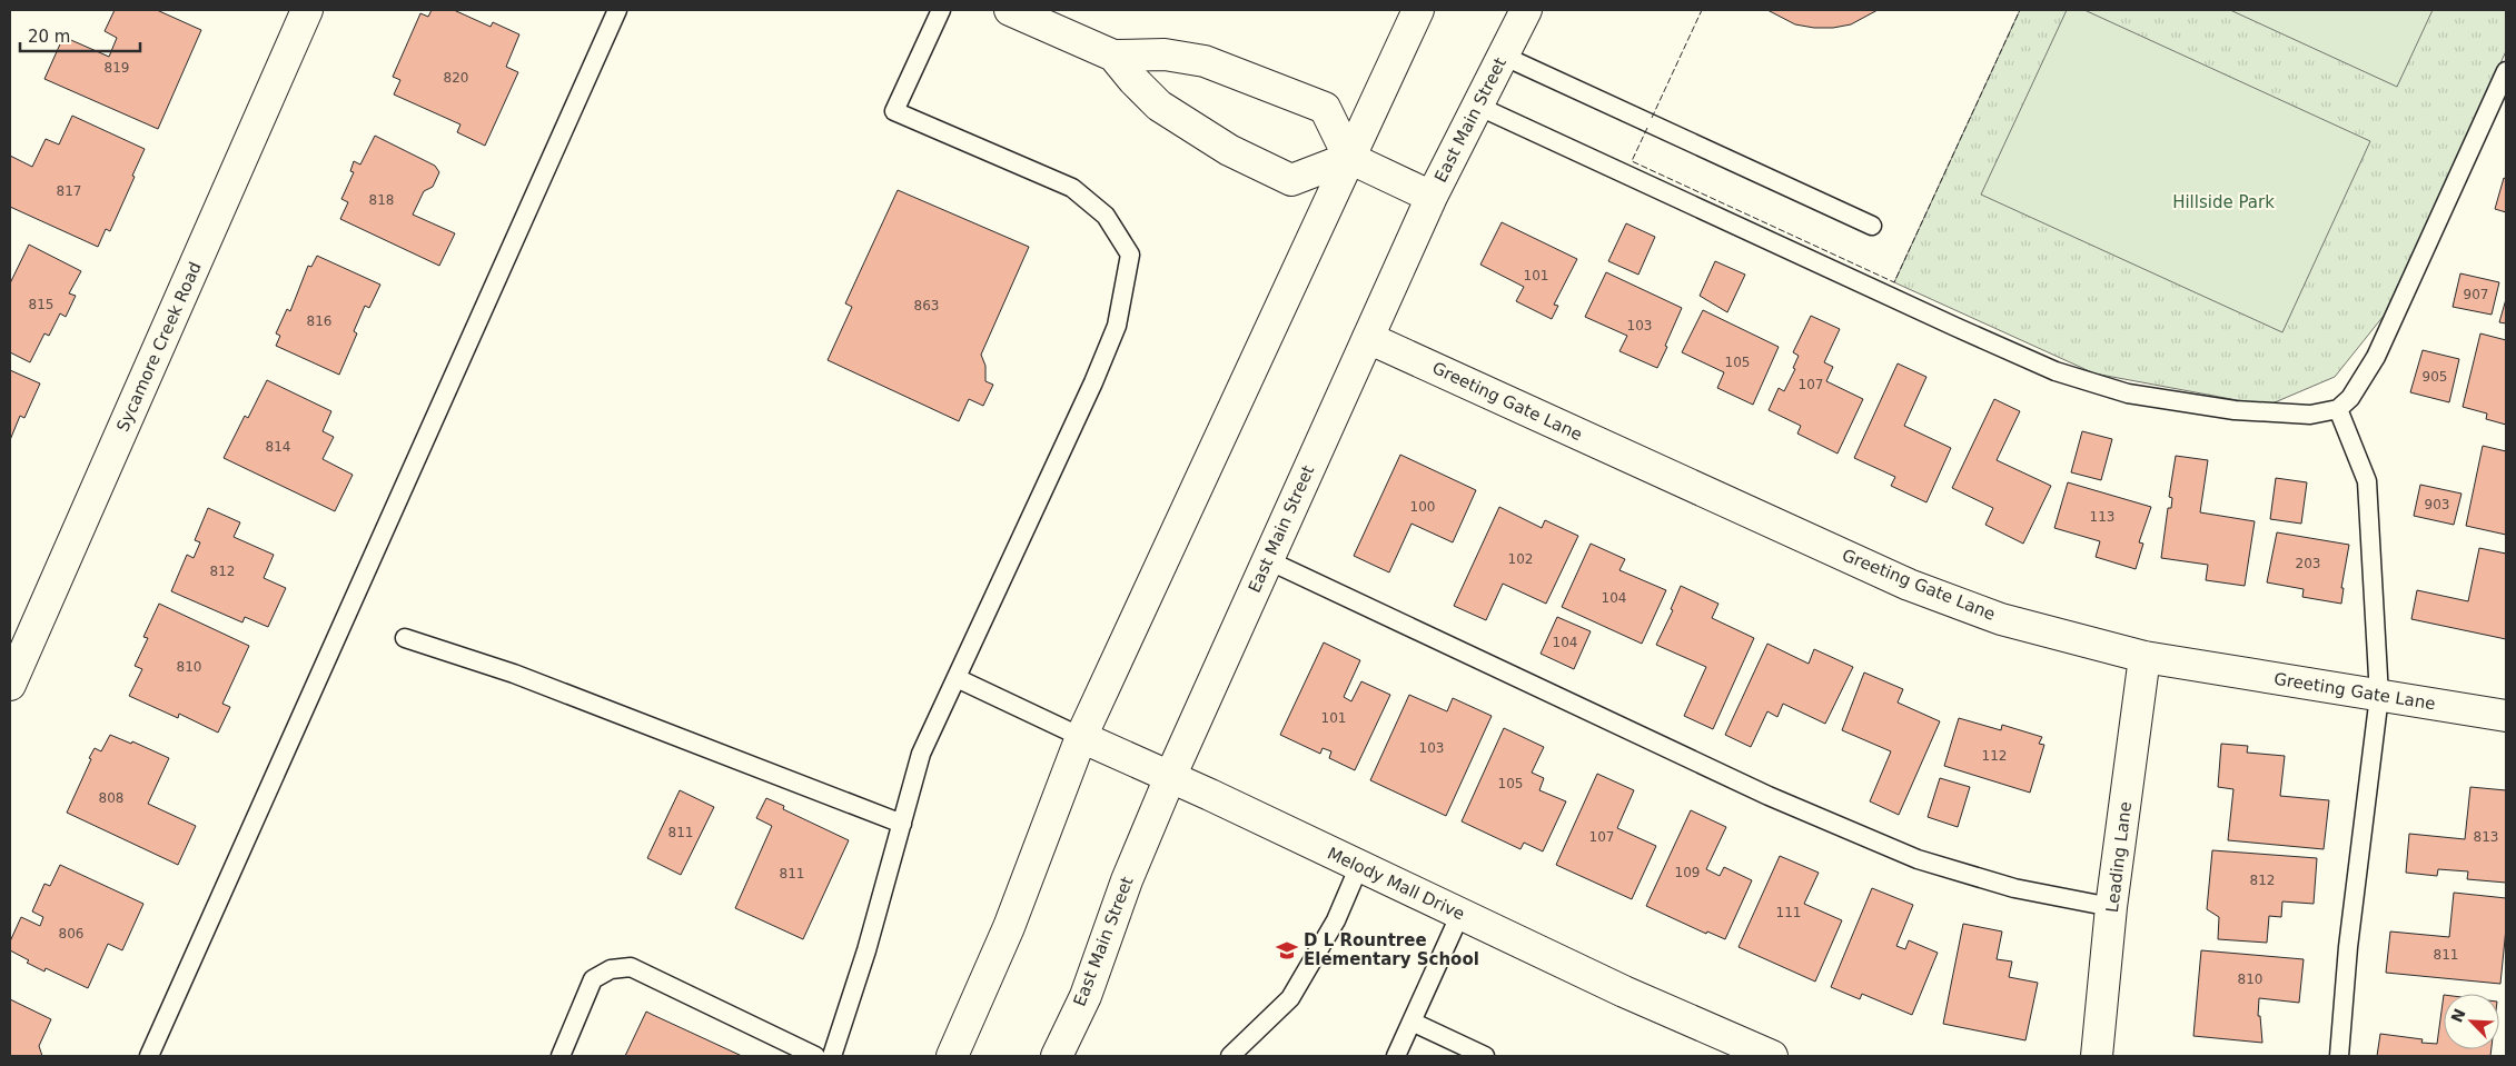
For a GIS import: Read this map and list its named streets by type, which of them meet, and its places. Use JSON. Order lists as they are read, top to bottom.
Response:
{
  "streets": {
    "street": [
      "East Main Street",
      "Sycamore Creek Road",
      "Greeting Gate Lane",
      "Leading Lane",
      "Melody Mall Drive"
    ]
  },
  "crossings": [
    ["East Main Street", "Greeting Gate Lane"],
    ["East Main Street", "Melody Mall Drive"],
    ["Greeting Gate Lane", "Leading Lane"]
  ],
  "parks": ["Hillside Park"],
  "places": {
    "school or university": ["D L Rountree Elementary School"]
  },
  "house_numbers": [
    "819",
    "820",
    "817",
    "818",
    "101",
    "907",
    "815",
    "863",
    "816",
    "103",
    "105",
    "905",
    "107",
    "814",
    "903",
    "100",
    "113",
    "102",
    "203",
    "812",
    "104",
    "104",
    "810",
    "101",
    "103",
    "112",
    "105",
    "808",
    "811",
    "107",
    "813",
    "109",
    "811",
    "812",
    "111",
    "806",
    "811",
    "810"
  ],
  "scale_bar": "20 m",
  "north": "top left"
}
